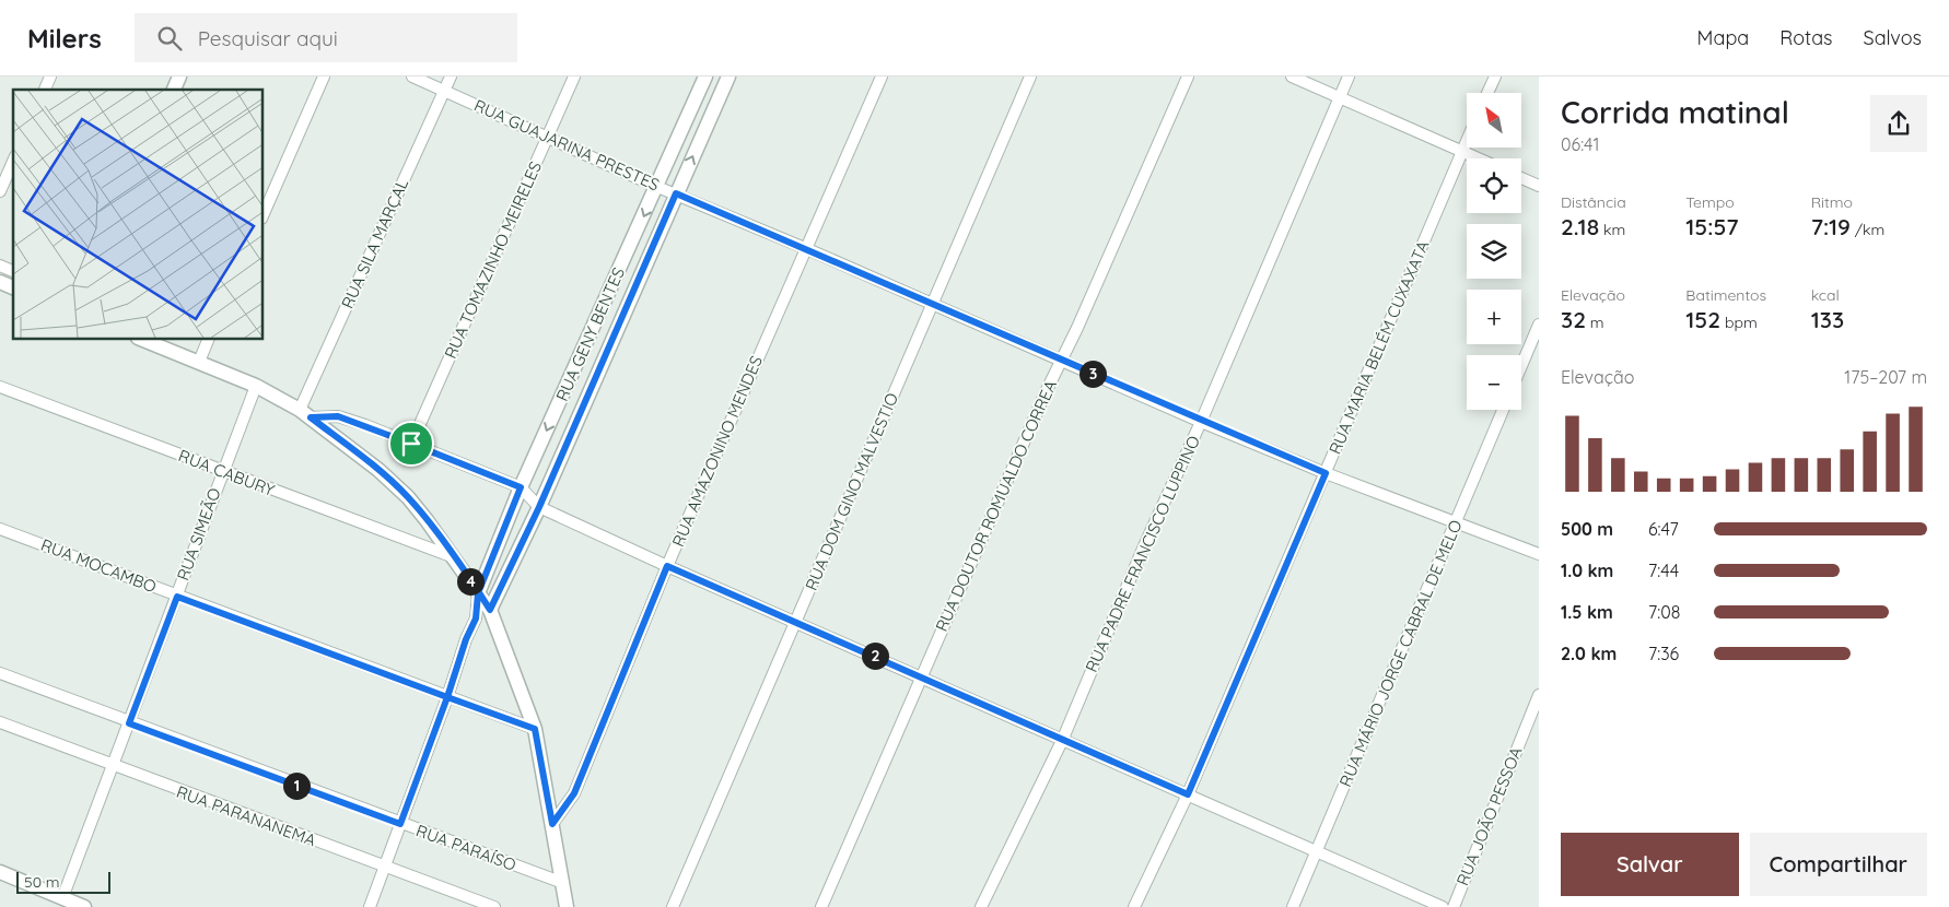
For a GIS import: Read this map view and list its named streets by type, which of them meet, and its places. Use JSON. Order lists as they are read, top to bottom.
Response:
{
  "streets": {
    "street": [
      "RUA GUAJARINA PRESTES",
      "RUA SILA MARÇAL",
      "RUA TOMAZINHO MEIRELES",
      "RUA GENY BENTES",
      "RUA MARIA BELÉM CUXAXATA",
      "RUA AMAZONINO MENDES",
      "RUA CABURY",
      "RUA DOM GINO MALVESTIO",
      "RUA DOUTOR ROMUALDO CORREA",
      "RUA SIMEÃO",
      "RUA PADRE FRANCISCO LUPPINO",
      "RUA MOCAMBO",
      "RUA MÁRIO JORGE CABRAL DE MELO",
      "RUA PARANANEMA",
      "RUA JOÃO PESSOA",
      "RUA PARAÍSO"
    ]
  },
  "crossings": [
    ["RUA GUAJARINA PRESTES", "RUA SILA MARÇAL"],
    ["RUA GUAJARINA PRESTES", "RUA TOMAZINHO MEIRELES"],
    ["RUA GUAJARINA PRESTES", "RUA GENY BENTES"],
    ["RUA GUAJARINA PRESTES", "RUA MARIA BELÉM CUXAXATA"],
    ["RUA GUAJARINA PRESTES", "RUA AMAZONINO MENDES"],
    ["RUA GUAJARINA PRESTES", "RUA DOM GINO MALVESTIO"],
    ["RUA GUAJARINA PRESTES", "RUA DOUTOR ROMUALDO CORREA"],
    ["RUA GUAJARINA PRESTES", "RUA PADRE FRANCISCO LUPPINO"],
    ["RUA GUAJARINA PRESTES", "RUA MÁRIO JORGE CABRAL DE MELO"],
    ["RUA CABURY", "RUA SIMEÃO"],
    ["RUA SIMEÃO", "RUA MOCAMBO"],
    ["RUA SIMEÃO", "RUA PARANANEMA"],
    ["RUA SIMEÃO", "RUA PARAÍSO"]
  ],
  "scale_bar": "50 m",
  "north": "top left",
  "page": {
    "header": "Milers",
    "search": "Pesquisar aqui",
    "nav": ["Mapa", "Rotas", "Salvos"],
    "heading": ["Corrida matinal", "06:41"],
    "map_buttons": ["+", "−"],
    "stats": [
      ["Distância", "2.18 km"],
      ["Tempo", "15:57"],
      ["Ritmo", "7:19 /km"],
      ["Elevação", "32 m"],
      ["Batimentos", "152 bpm"],
      ["kcal", "133"]
    ],
    "chart": ["Elevação", "175–207 m"],
    "pins": [
      "3",
      "4",
      "2",
      "1"
    ],
    "list": [
      {
        "name": "500 m",
        "note": "6:47"
      },
      {
        "name": "1.0 km",
        "note": "7:44"
      },
      {
        "name": "1.5 km",
        "note": "7:08"
      },
      {
        "name": "2.0 km",
        "note": "7:36"
      }
    ],
    "buttons": ["Salvar", "Compartilhar"],
    "scale": "50 m"
  }
}
